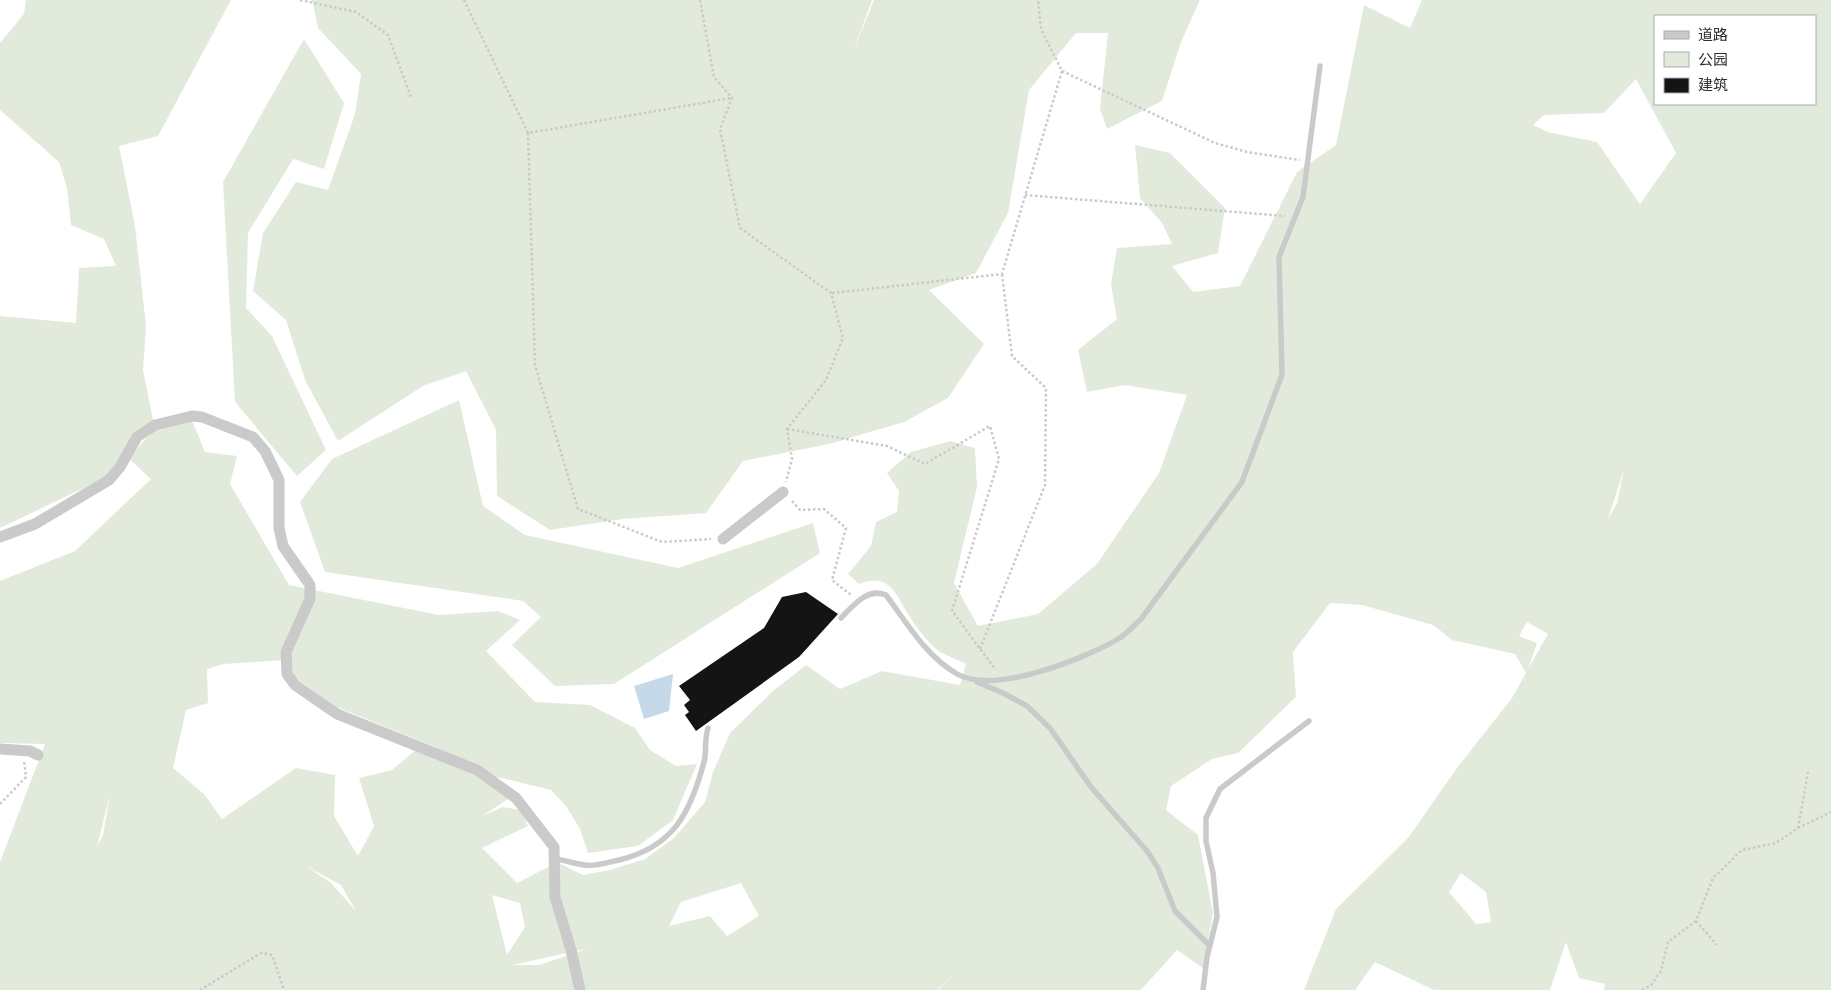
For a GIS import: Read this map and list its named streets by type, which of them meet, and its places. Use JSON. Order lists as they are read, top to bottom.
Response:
{
  "legend": ["道路", "公园", "建筑"]
}
